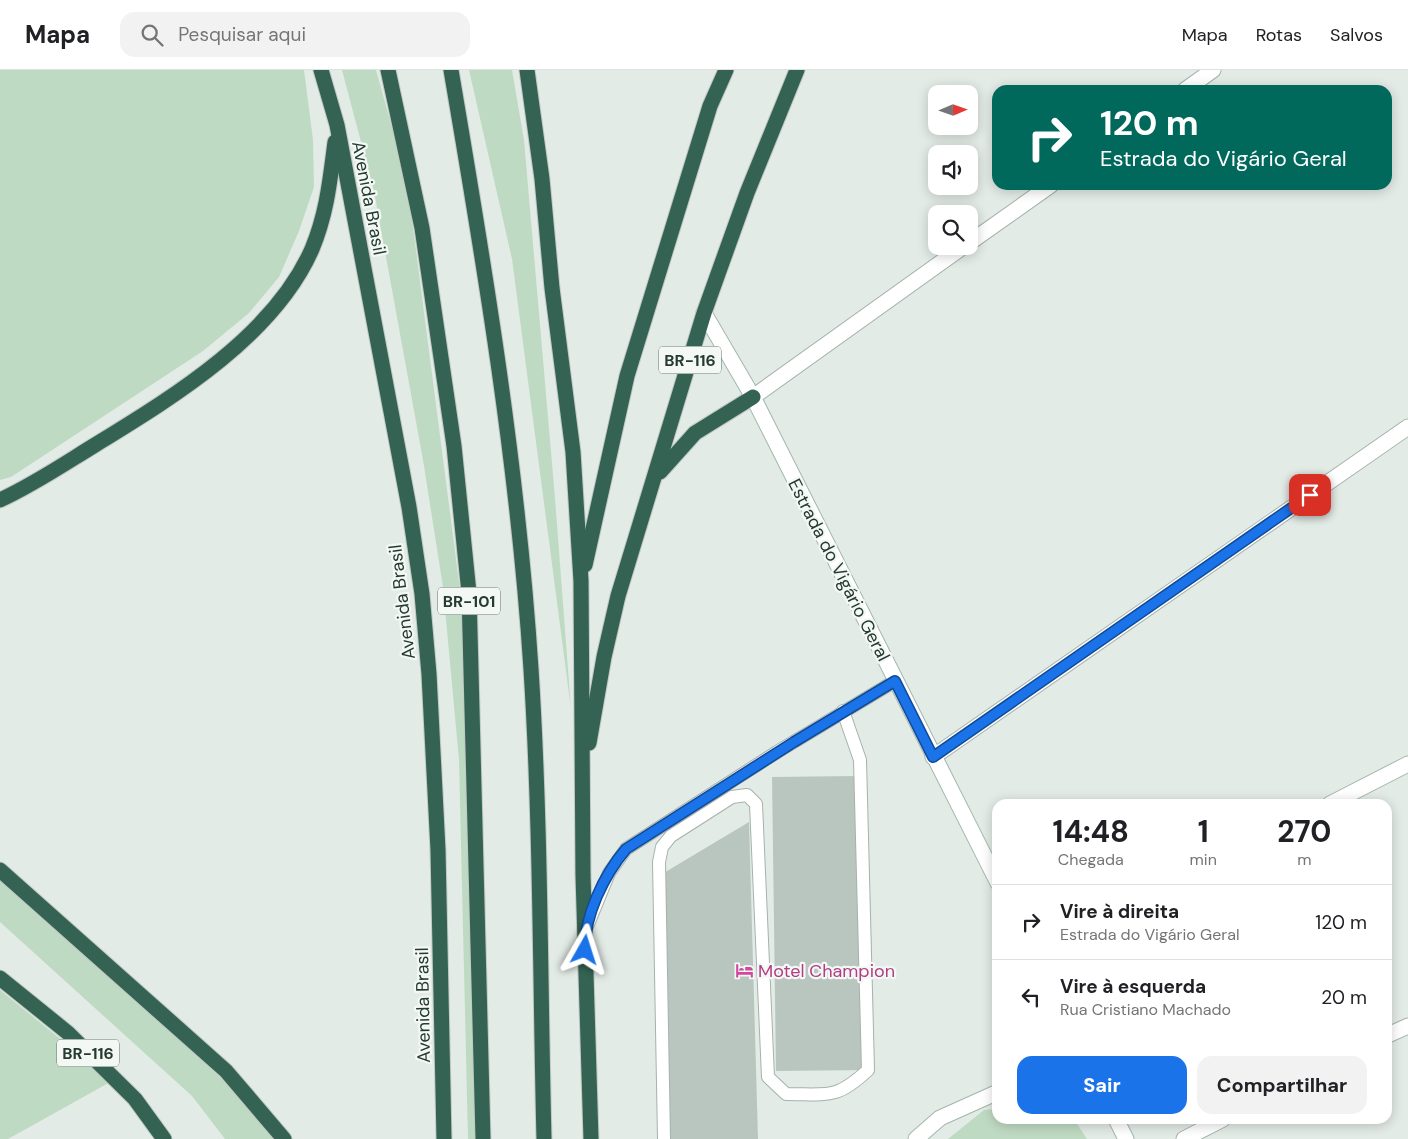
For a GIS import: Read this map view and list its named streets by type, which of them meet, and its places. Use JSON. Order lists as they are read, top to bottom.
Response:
{
  "streets": {
    "highway": ["Avenida Brasil", "BR-116", "BR-101"],
    "street": ["Estrada do Vigário Geral"]
  },
  "crossings": [
    ["BR-116", "Estrada do Vigário Geral"]
  ],
  "places": {
    "hotel": ["Motel Champion"]
  },
  "north": "right",
  "page": {
    "header": "Mapa",
    "search": "Pesquisar aqui",
    "nav": ["Mapa", "Rotas", "Salvos"],
    "turn": ["120 m", "Estrada do Vigário Geral"],
    "eta": [
      "14:48",
      "Chegada",
      "1",
      "min",
      "270",
      "m"
    ],
    "list": [
      {
        "name": "Vire à direita",
        "note": "Estrada do Vigário Geral",
        "value": "120 m"
      },
      {
        "name": "Vire à esquerda",
        "note": "Rua Cristiano Machado",
        "value": "20 m"
      }
    ],
    "buttons": ["Sair", "Compartilhar"]
  }
}
